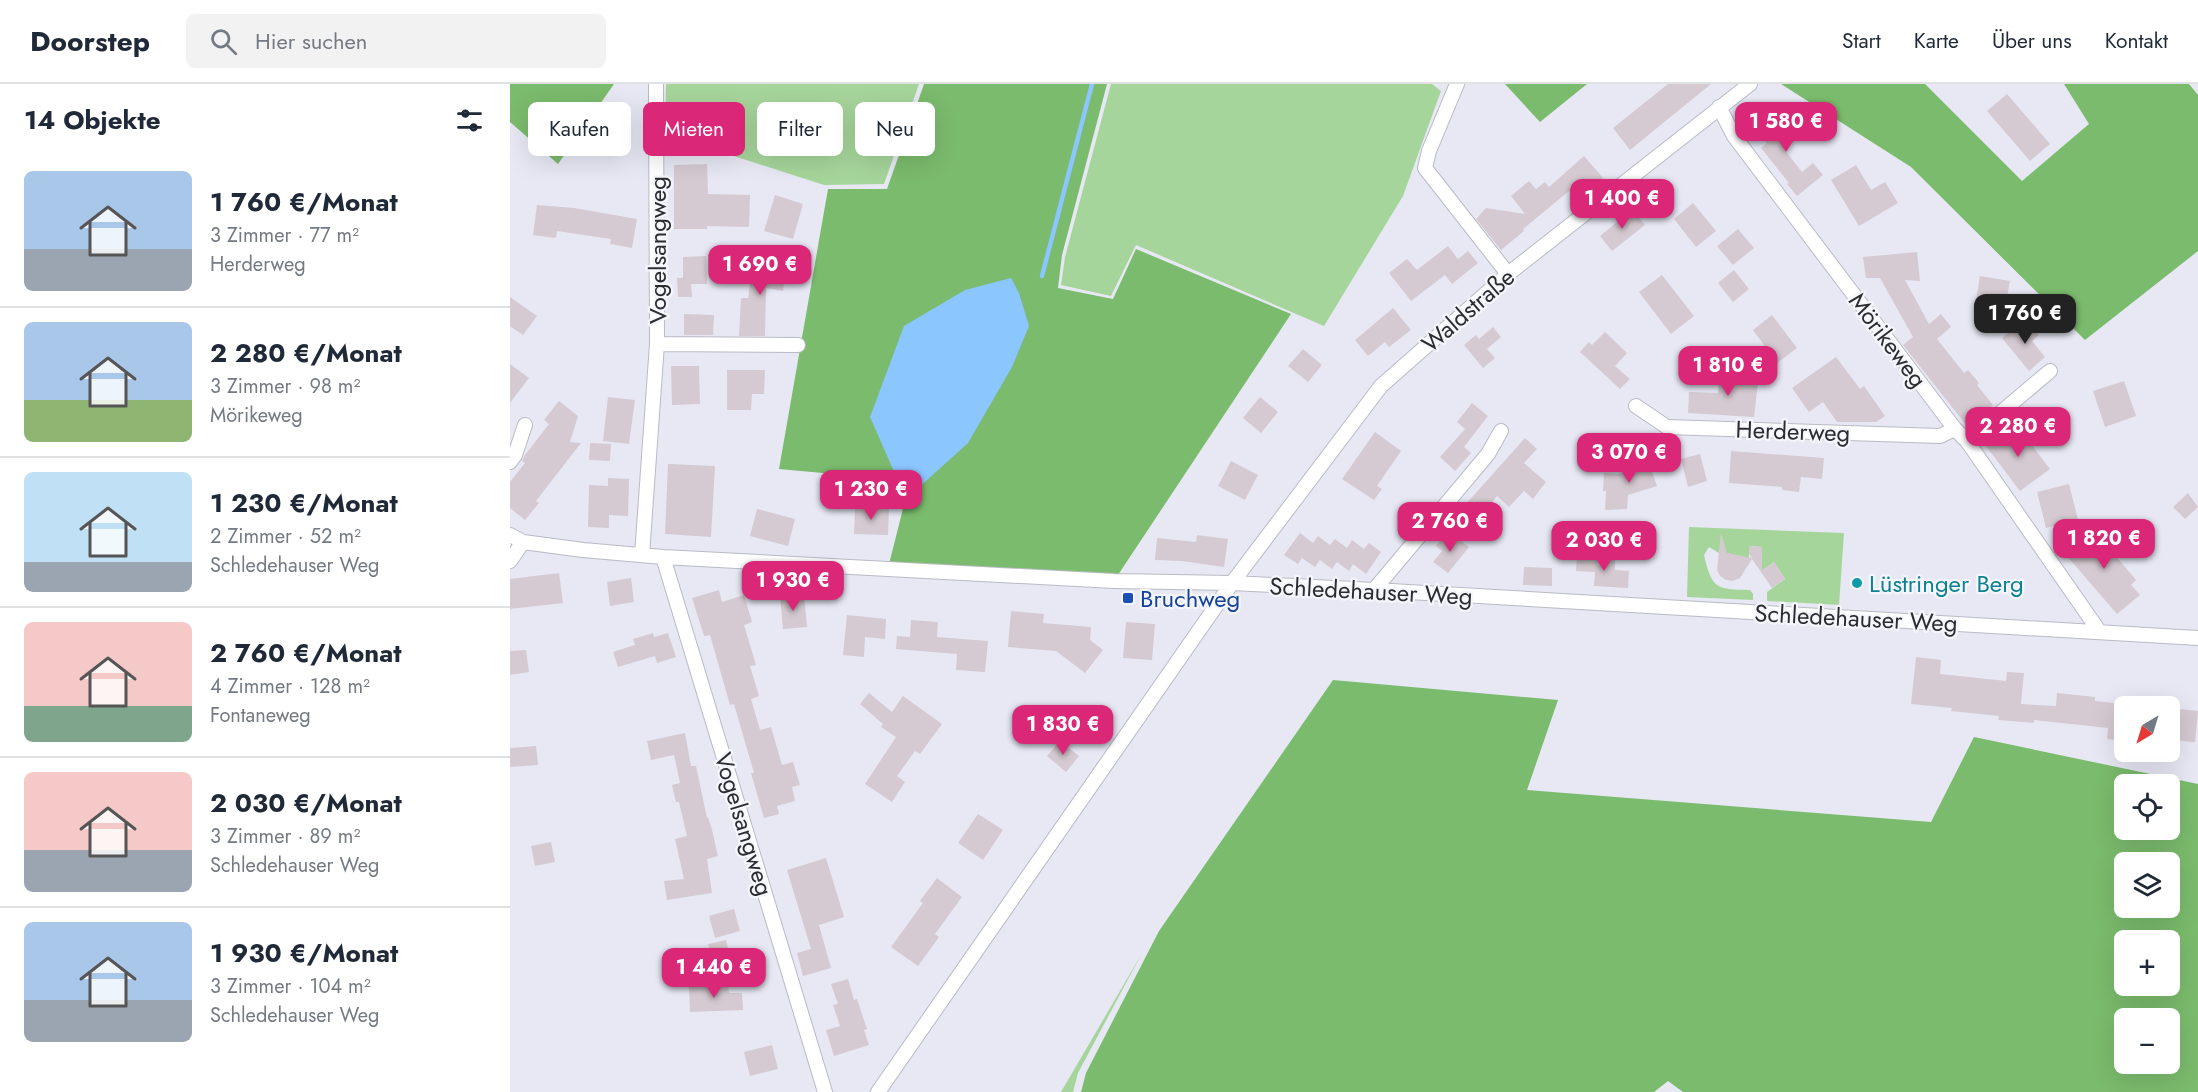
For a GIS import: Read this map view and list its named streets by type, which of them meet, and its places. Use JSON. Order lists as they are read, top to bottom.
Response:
{
  "streets": {
    "street": [
      "Vogelsangweg",
      "Waldstraße",
      "Mörikeweg",
      "Herderweg",
      "Schledehauser Weg"
    ]
  },
  "crossings": [
    ["Vogelsangweg", "Schledehauser Weg"],
    ["Waldstraße", "Mörikeweg"],
    ["Waldstraße", "Schledehauser Weg"],
    ["Mörikeweg", "Herderweg"],
    ["Mörikeweg", "Schledehauser Weg"]
  ],
  "places": {
    "other": ["Lüstringer Berg"],
    "transit": ["Bruchweg"]
  },
  "north": "bottom left",
  "page": {
    "header": "Doorstep",
    "search": "Hier suchen",
    "nav": [
      "Start",
      "Karte",
      "Über uns",
      "Kontakt"
    ],
    "heading": "14 Objekte",
    "price": [
      "1 580 €",
      "1 400 €",
      "1 690 €",
      "1 760 €",
      "1 810 €",
      "2 280 €",
      "3 070 €",
      "1 230 €",
      "2 760 €",
      "1 820 €",
      "2 030 €",
      "1 930 €",
      "1 830 €",
      "1 440 €"
    ],
    "chip": [
      "Kaufen",
      "Mieten",
      "Filter",
      "Neu"
    ],
    "list": [
      {
        "name": "1 760 €/Monat",
        "note": "3 Zimmer · 77 m² · Herderweg"
      },
      {
        "name": "2 280 €/Monat",
        "note": "3 Zimmer · 98 m² · Mörikeweg"
      },
      {
        "name": "1 230 €/Monat",
        "note": "2 Zimmer · 52 m² · Schledehauser Weg"
      },
      {
        "name": "2 760 €/Monat",
        "note": "4 Zimmer · 128 m² · Fontaneweg"
      },
      {
        "name": "2 030 €/Monat",
        "note": "3 Zimmer · 89 m² · Schledehauser Weg"
      },
      {
        "name": "1 930 €/Monat",
        "note": "3 Zimmer · 104 m² · Schledehauser Weg"
      }
    ],
    "map_buttons": ["+", "−"]
  }
}
